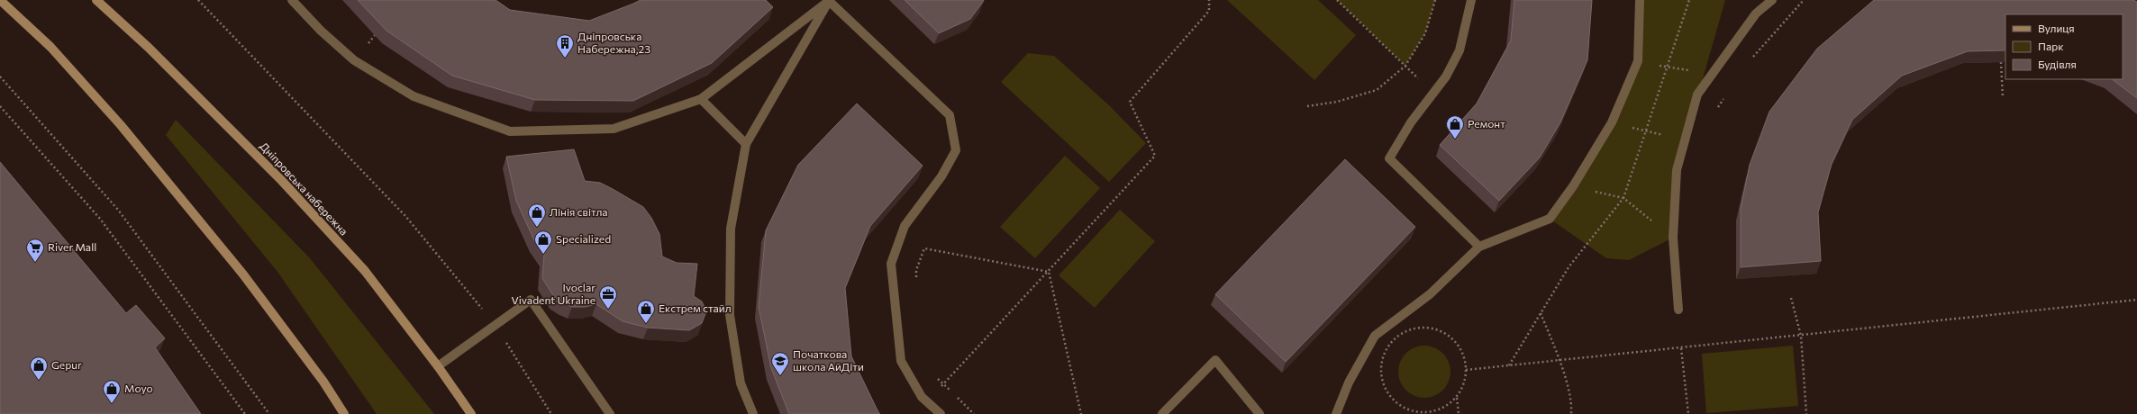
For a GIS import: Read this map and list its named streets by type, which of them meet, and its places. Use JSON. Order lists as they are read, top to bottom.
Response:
{
  "streets": {
    "main road": ["Дніпровська набережна"]
  },
  "places": {
    "building": ["Дніпровська Набережна,23"],
    "shop": [
      "Ремонт",
      "Лінія світла",
      "Specialized",
      "Екстрем стайл",
      "Gepur",
      "Moyo"
    ],
    "supermarket": ["River Mall"],
    "office": ["Ivoclar Vivadent Ukraine"],
    "school or university": ["Початкова школа АйДіти"]
  },
  "legend": ["Вулиця", "Парк", "Будівля"]
}
